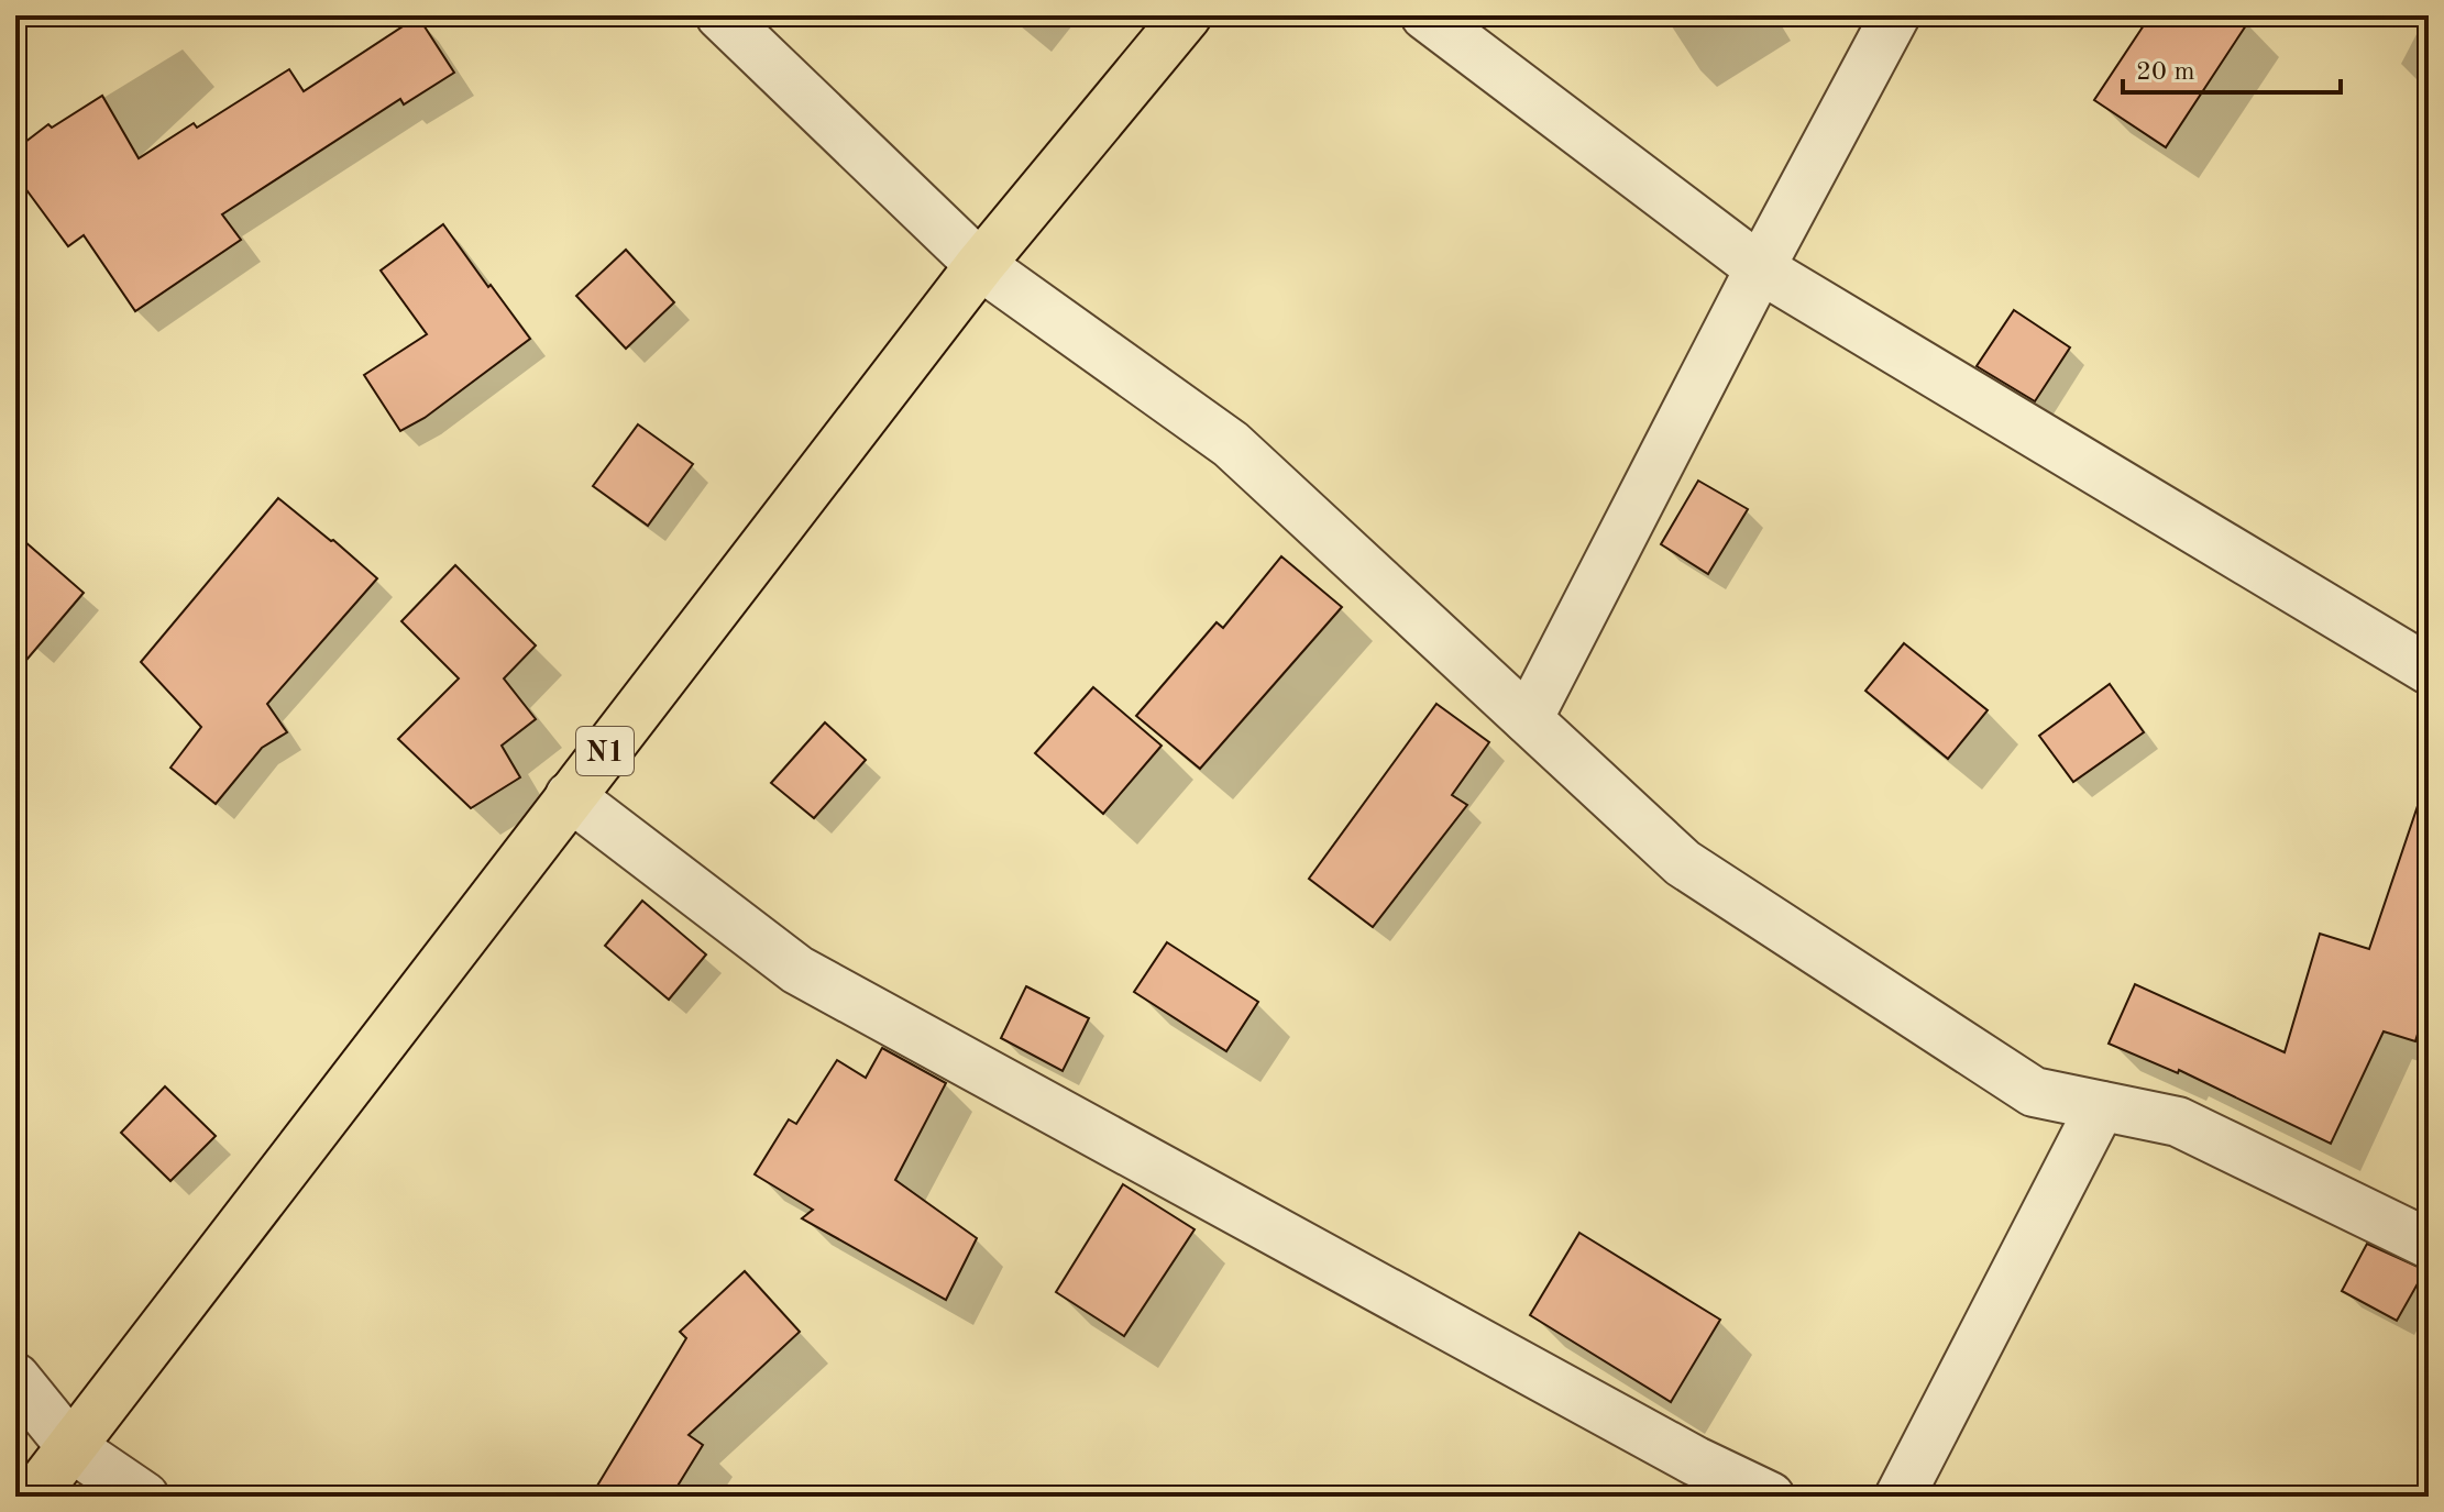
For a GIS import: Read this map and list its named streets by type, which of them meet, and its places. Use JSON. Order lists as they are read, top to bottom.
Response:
{
  "streets": {
    "main road": ["N1"]
  },
  "scale_bar": "20 m"
}
